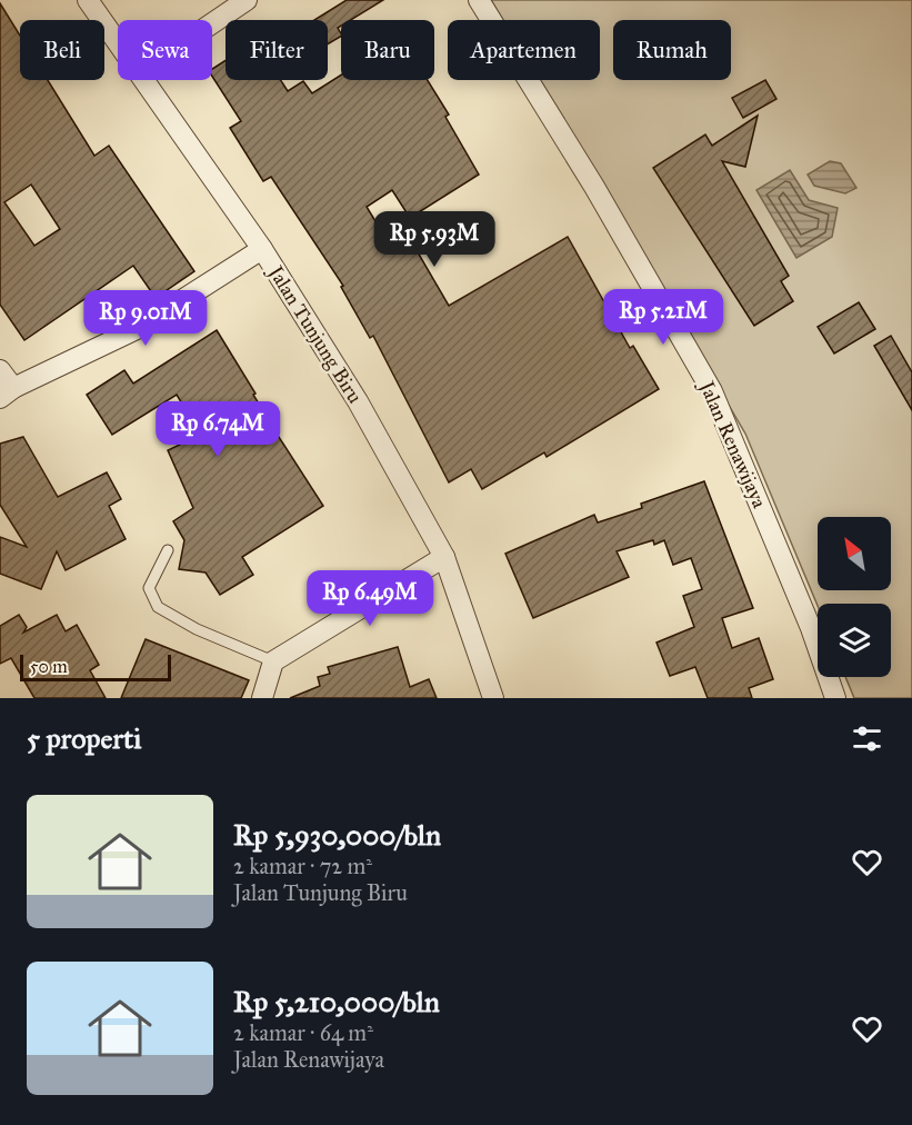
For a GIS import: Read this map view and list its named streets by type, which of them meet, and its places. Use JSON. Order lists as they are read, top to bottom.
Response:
{
  "streets": {
    "street": ["Jalan Tunjung Biru", "Jalan Renawijaya"]
  },
  "scale_bar": "50 m",
  "north": "top left",
  "page": {
    "chip": [
      "Beli",
      "Sewa",
      "Filter",
      "Baru",
      "Apartemen",
      "Rumah"
    ],
    "price": [
      "Rp 5.93M",
      "Rp 5.21M",
      "Rp 9.01M",
      "Rp 6.74M",
      "Rp 6.49M"
    ],
    "scale": "50 m",
    "heading": "5 properti",
    "list": [
      {
        "name": "Rp 5,930,000/bln",
        "note": "2 kamar · 72 m² · Jalan Tunjung Biru"
      },
      {
        "name": "Rp 5,210,000/bln",
        "note": "2 kamar · 64 m² · Jalan Renawijaya"
      }
    ]
  }
}
